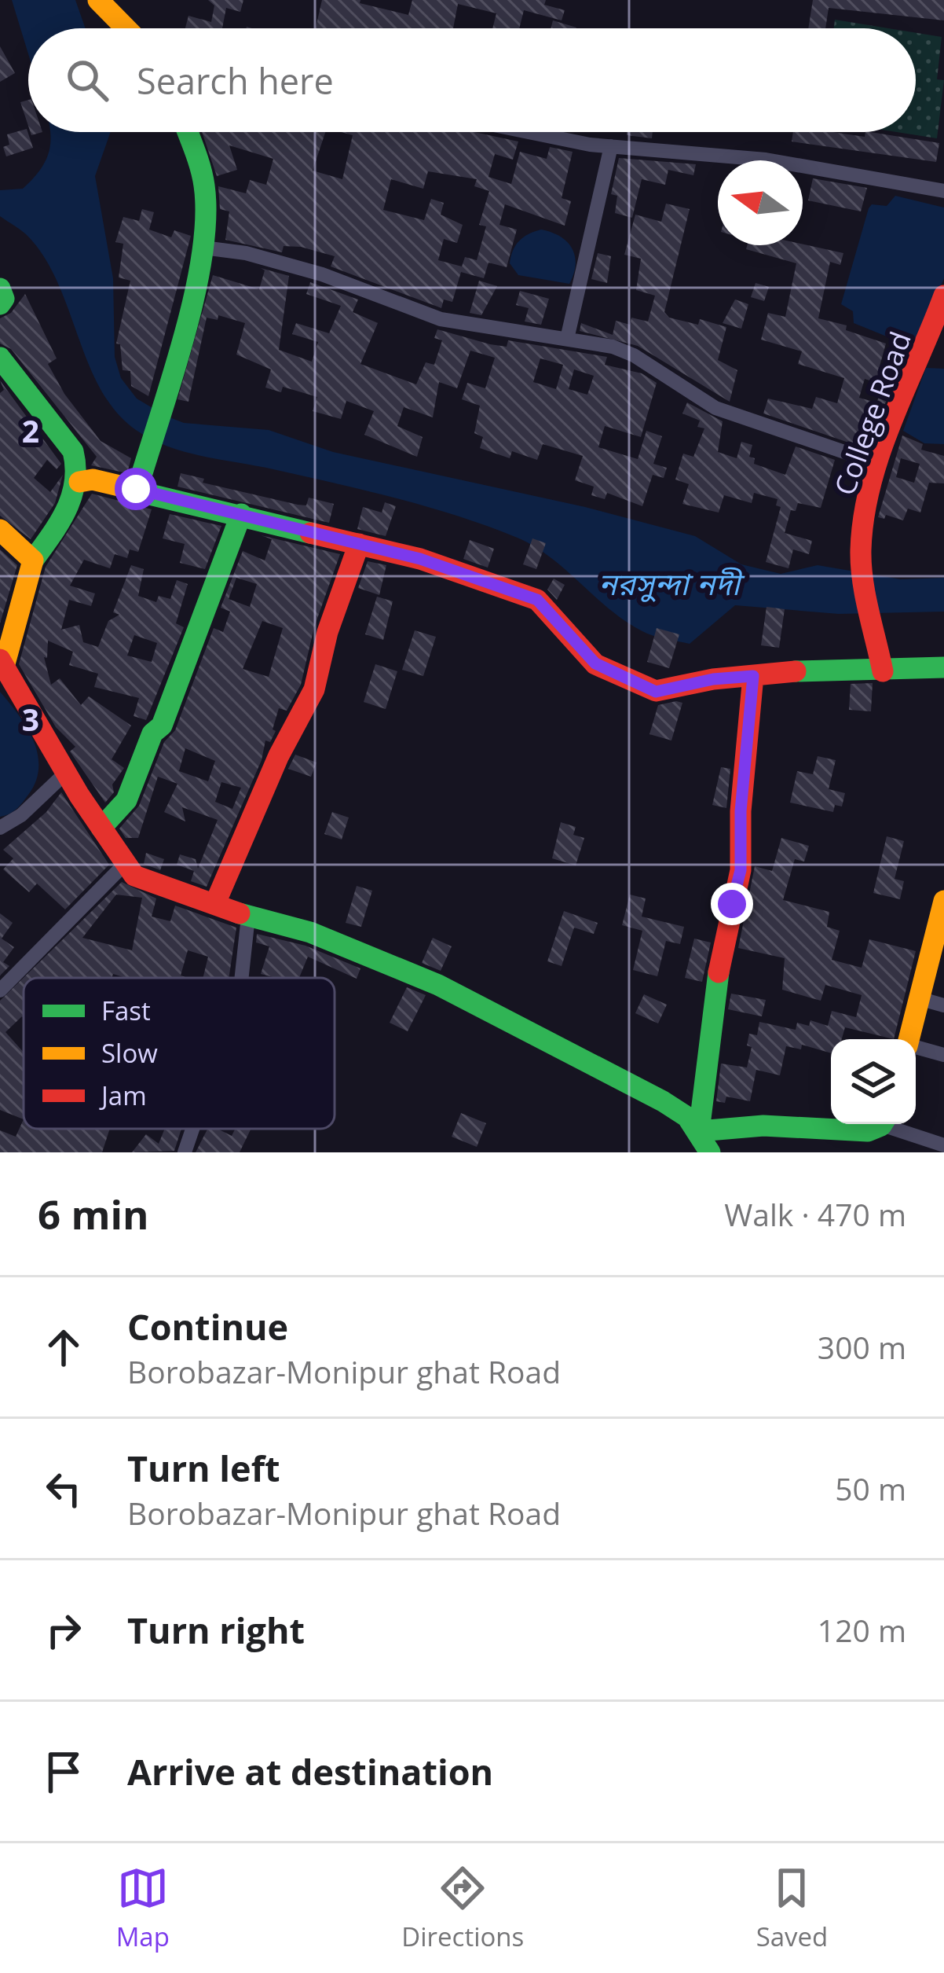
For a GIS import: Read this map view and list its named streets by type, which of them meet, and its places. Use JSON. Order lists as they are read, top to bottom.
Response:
{
  "streets": {
    "street": ["College Road"]
  },
  "water": ["নরসুন্দা নদী"],
  "legend": ["Fast", "Slow", "Jam"],
  "north": "left",
  "page": {
    "search": "Search here",
    "heading": ["6 min", "Walk · 470 m"],
    "list": [
      ["Continue", "Borobazar-Monipur ghat Road", "300 m"],
      ["Turn left", "Borobazar-Monipur ghat Road", "50 m"],
      ["Turn right", "120 m"],
      "Arrive at destination"
    ],
    "nav": ["Map", "Directions", "Saved"]
  },
  "grid": {
    "rows": ["2", "3"]
  }
}
